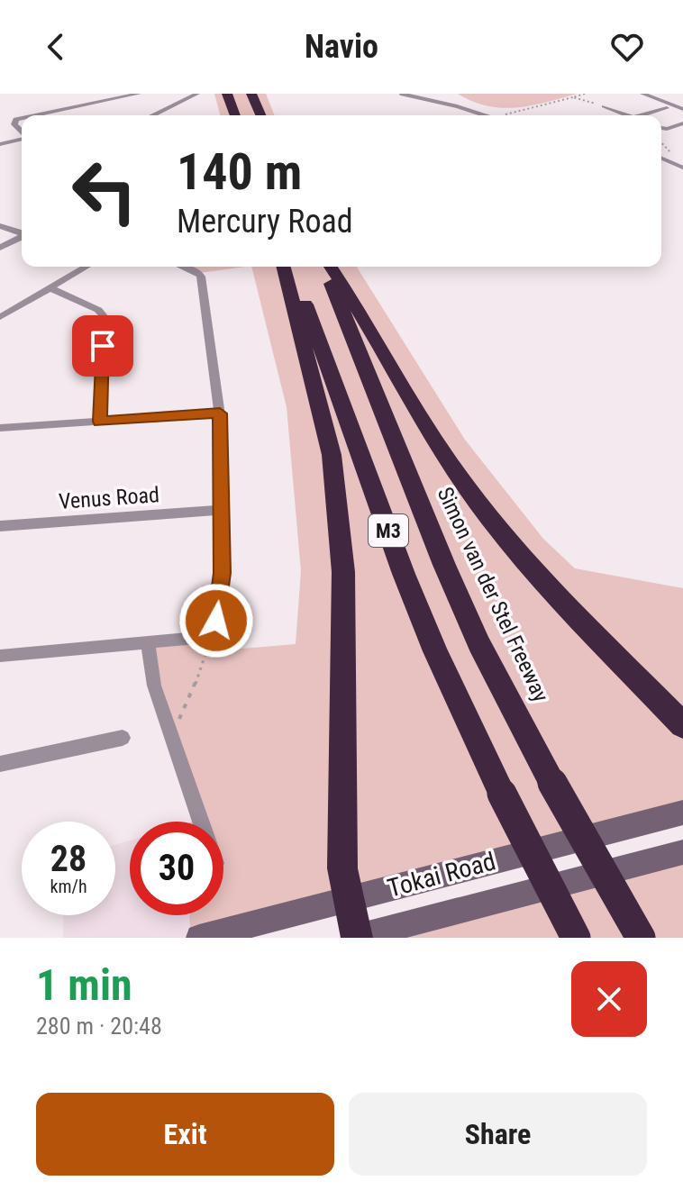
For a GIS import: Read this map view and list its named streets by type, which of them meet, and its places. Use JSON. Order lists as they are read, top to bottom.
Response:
{
  "streets": {
    "highway": ["M3", "Simon van der Stel Freeway"],
    "main road": ["Tokai Road"],
    "street": ["Venus Road"]
  },
  "page": {
    "header": "Navio",
    "turn": ["140 m", "Mercury Road"],
    "speed": "28 km/h",
    "limit": "30",
    "heading": ["1 min", "280 m · 20:48"],
    "buttons": ["Exit", "Share"]
  }
}
